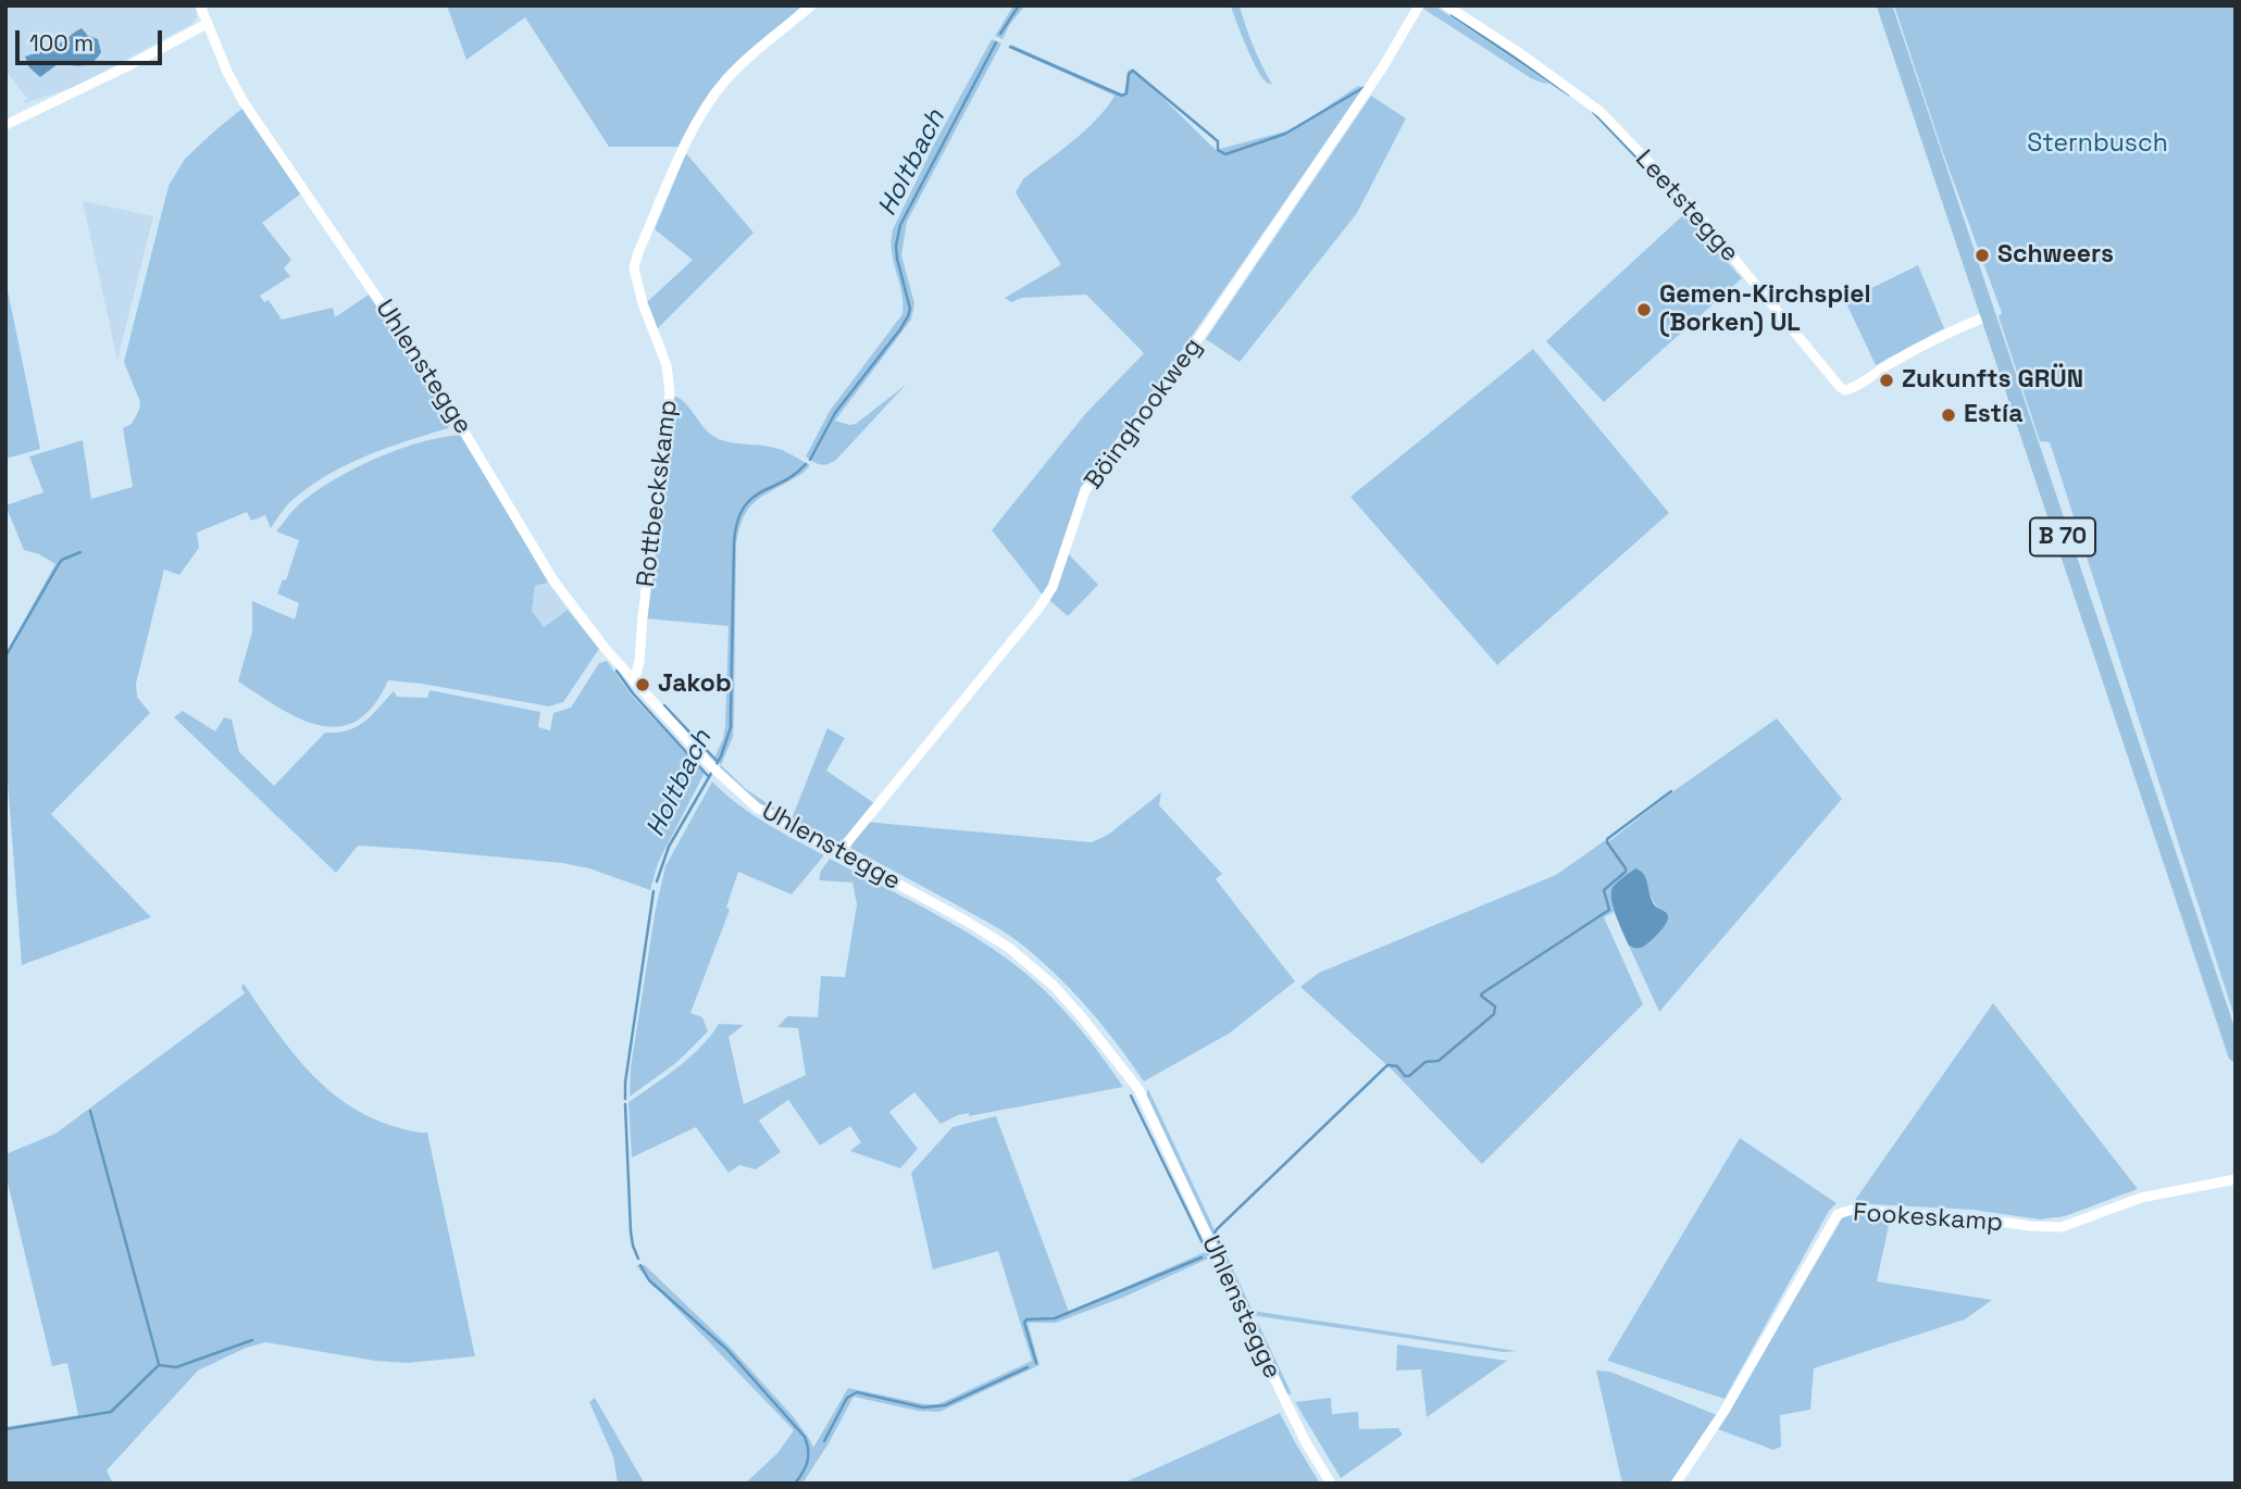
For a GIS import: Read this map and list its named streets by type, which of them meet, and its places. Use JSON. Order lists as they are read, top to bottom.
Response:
{
  "streets": {
    "main road": ["B 70"],
    "street": [
      "Leetstegge",
      "Uhlenstegge",
      "Böinghookweg",
      "Rottbeckskamp",
      "Fookeskamp"
    ]
  },
  "crossings": [
    ["Leetstegge", "B 70"],
    ["Uhlenstegge", "Böinghookweg"],
    ["Uhlenstegge", "Rottbeckskamp"]
  ],
  "water": ["Holtbach"],
  "parks": ["Sternbusch"],
  "places": [
    "Schweers",
    "Gemen-Kirchspiel (Borken) UL",
    "Zukunfts GRÜN",
    "Estía",
    "Jakob"
  ],
  "scale_bar": "100 m"
}
